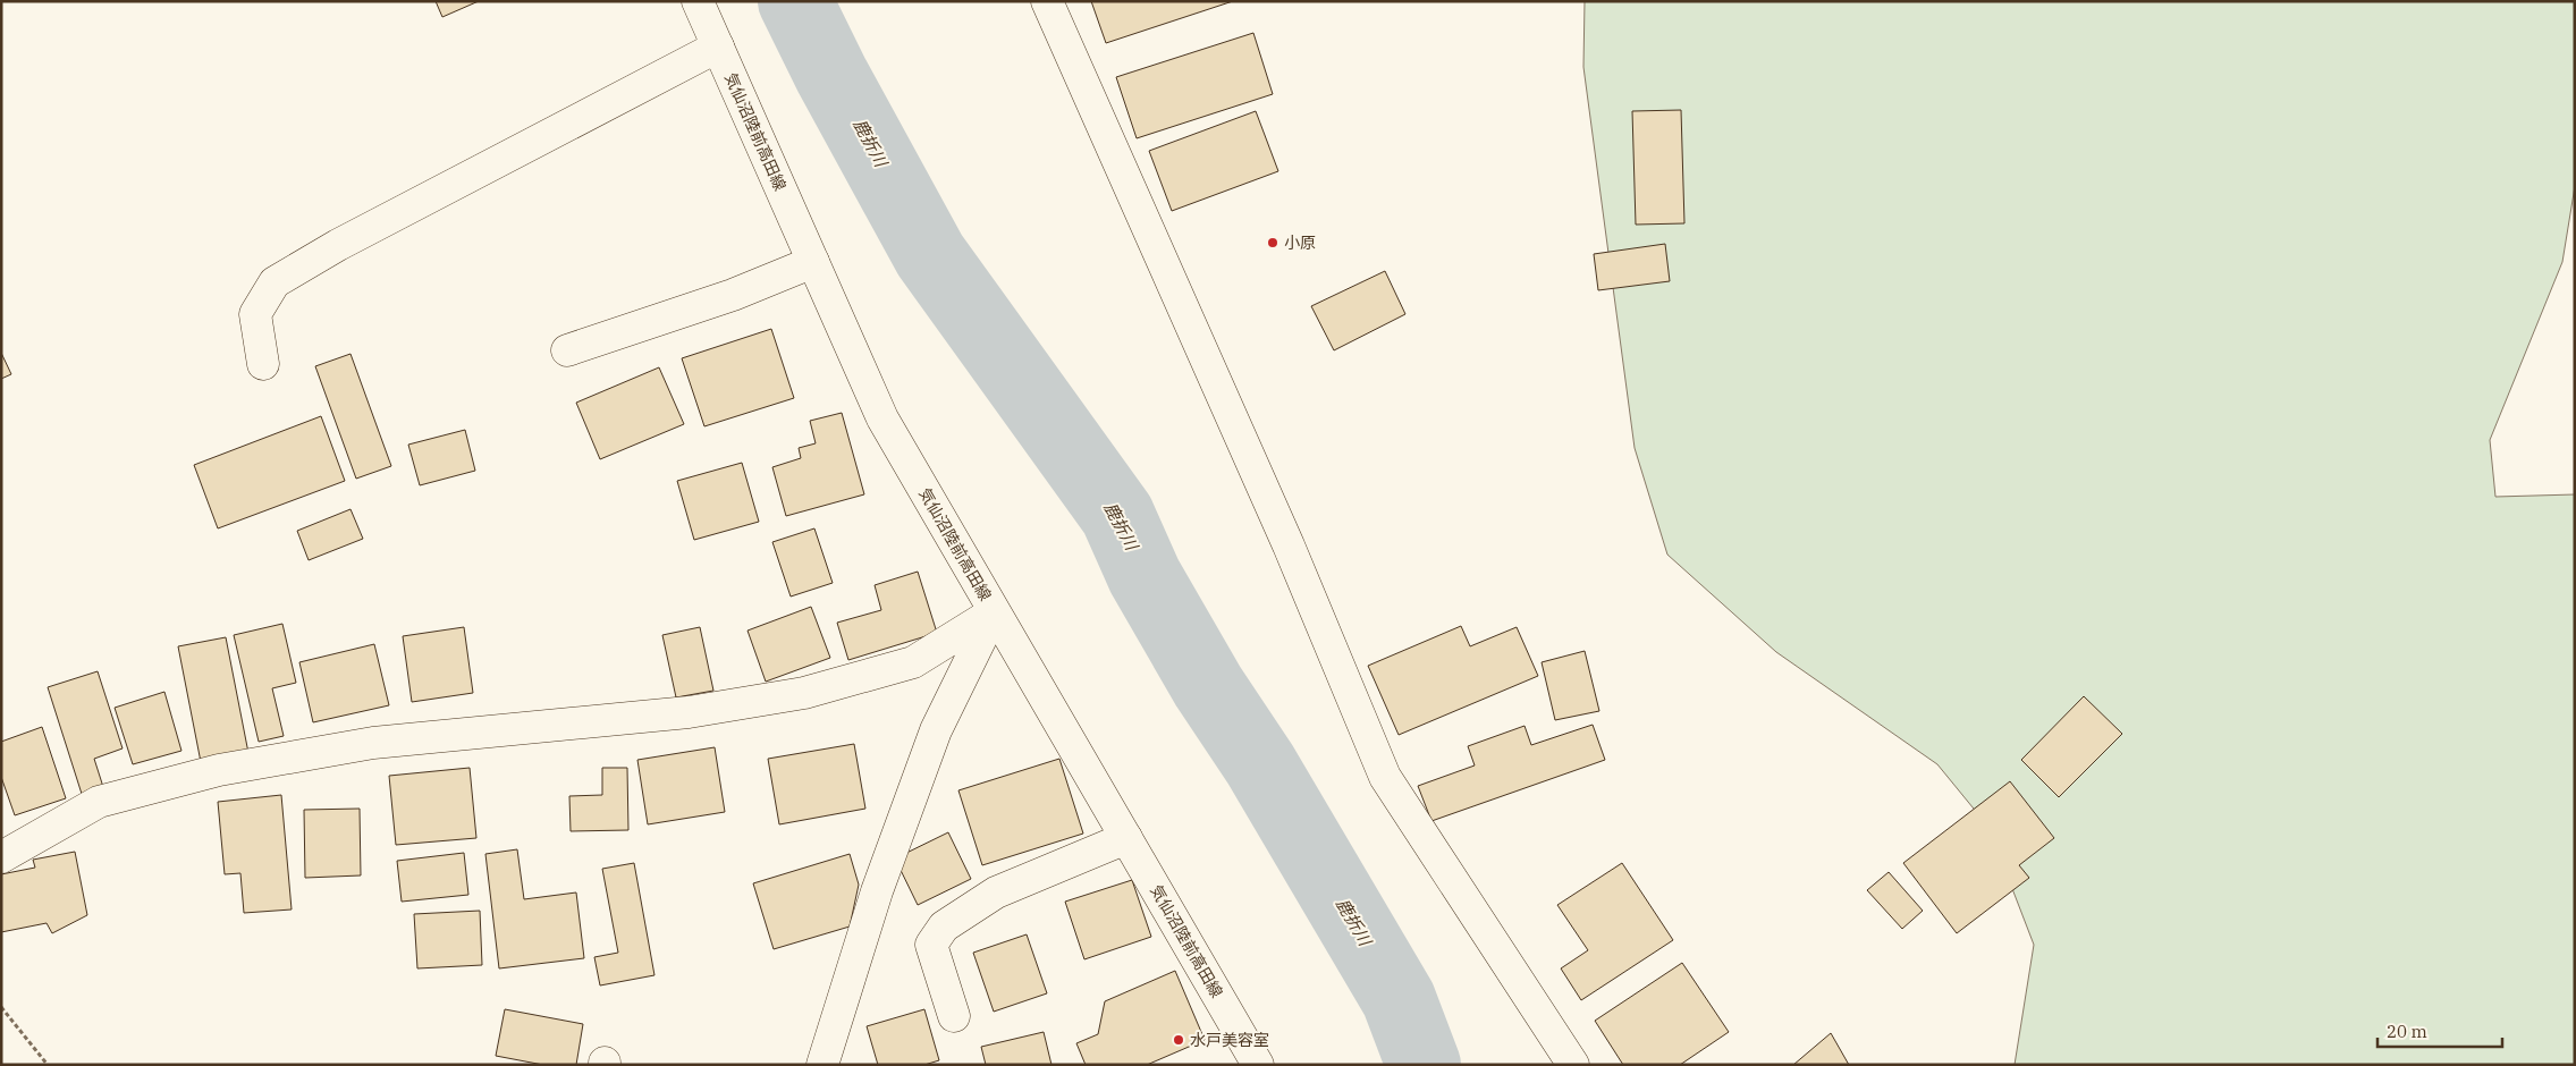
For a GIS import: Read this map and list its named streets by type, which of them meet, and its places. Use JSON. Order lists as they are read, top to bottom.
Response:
{
  "streets": {
    "street": ["気仙沼陸前高田線"]
  },
  "water": ["鹿折川"],
  "places": ["小原", "水戸美容室"],
  "scale_bar": "20 m"
}
